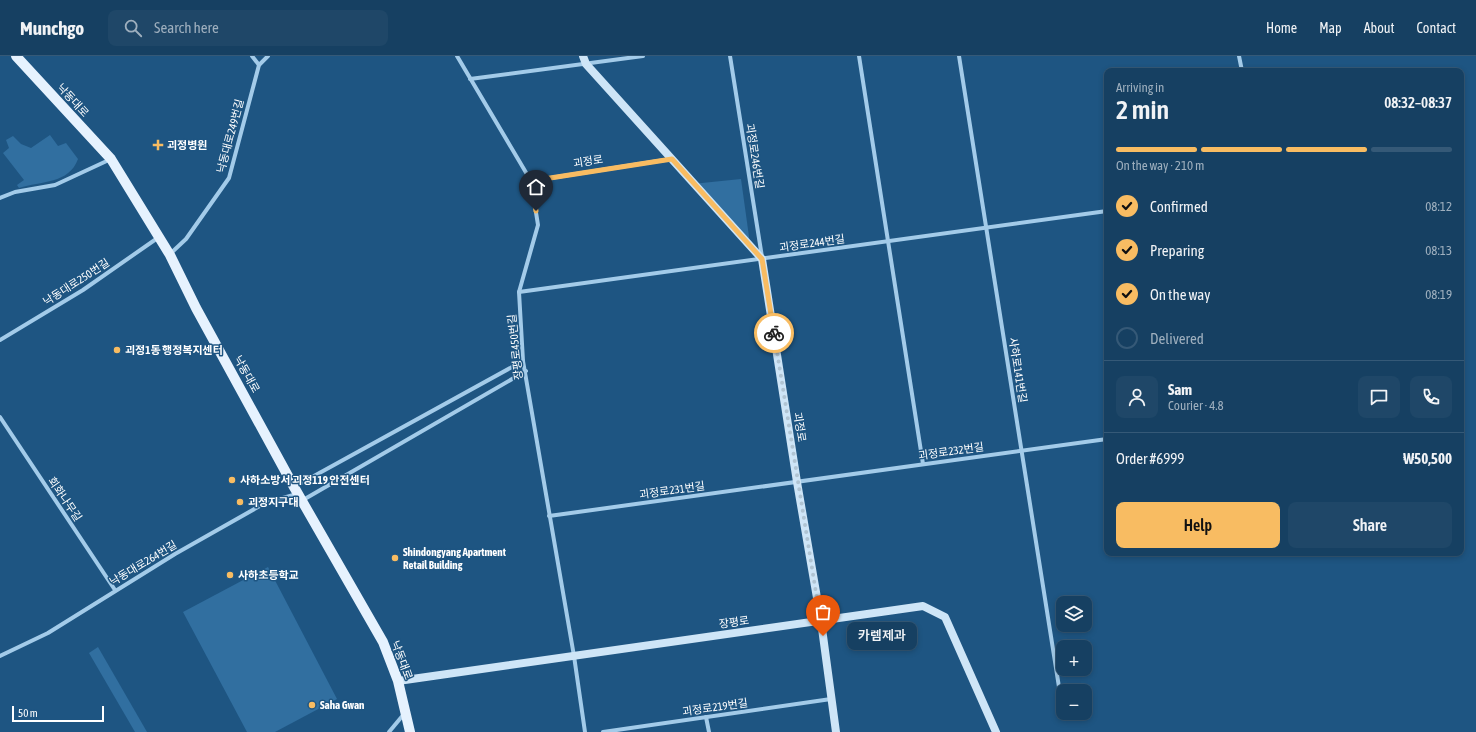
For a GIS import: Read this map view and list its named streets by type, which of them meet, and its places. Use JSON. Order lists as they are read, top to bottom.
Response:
{
  "streets": {
    "main road": ["낙동대로", "괴정로", "장평로"],
    "street": [
      "낙동대로249번길",
      "괴정로246번길",
      "괴정로244번길",
      "낙동대로250번길",
      "장평로450번길",
      "사하로141번길",
      "괴정로232번길",
      "괴정로231번길",
      "회화나무길",
      "낙동대로264번길",
      "괴정로219번길"
    ]
  },
  "crossings": [
    ["낙동대로", "낙동대로249번길"],
    ["낙동대로", "낙동대로250번길"],
    ["낙동대로", "낙동대로264번길"],
    ["낙동대로", "장평로"],
    ["괴정로246번길", "괴정로"],
    ["괴정로246번길", "괴정로244번길"],
    ["괴정로", "괴정로244번길"],
    ["괴정로", "장평로450번길"],
    ["괴정로", "괴정로232번길"],
    ["괴정로", "괴정로231번길"],
    ["괴정로", "장평로"],
    ["괴정로", "괴정로219번길"],
    ["괴정로244번길", "장평로450번길"],
    ["괴정로244번길", "사하로141번길"],
    ["장평로450번길", "괴정로231번길"],
    ["장평로450번길", "장평로"],
    ["사하로141번길", "괴정로232번길"],
    ["괴정로232번길", "괴정로231번길"],
    ["회화나무길", "낙동대로264번길"]
  ],
  "places": {
    "health": ["괴정병원"],
    "other": [
      "괴정1동 행정복지센터",
      "사하소방서 괴정119 안전센터",
      "괴정지구대",
      "Shindongyang Apartment Retail Building",
      "사하초등학교",
      "카렘제과",
      "Saha Gwan"
    ]
  },
  "scale_bar": "50 m",
  "page": {
    "header": "Munchgo",
    "search": "Search here",
    "nav": [
      "Home",
      "Map",
      "About",
      "Contact"
    ],
    "heading": ["2 min", "Arriving in", "08:32–08:37"],
    "panel": [
      "Sam",
      "Courier · 4.8",
      "Order #6999",
      "₩50,500"
    ],
    "bar": "On the way · 210 m",
    "list": [
      ["Confirmed", "08:12"],
      ["Preparing", "08:13"],
      ["On the way", "08:19"],
      "Delivered"
    ],
    "buttons": ["Help", "Share"],
    "map_buttons": ["+", "−"],
    "bubble": "카렘제과",
    "scale": "50 m"
  }
}
